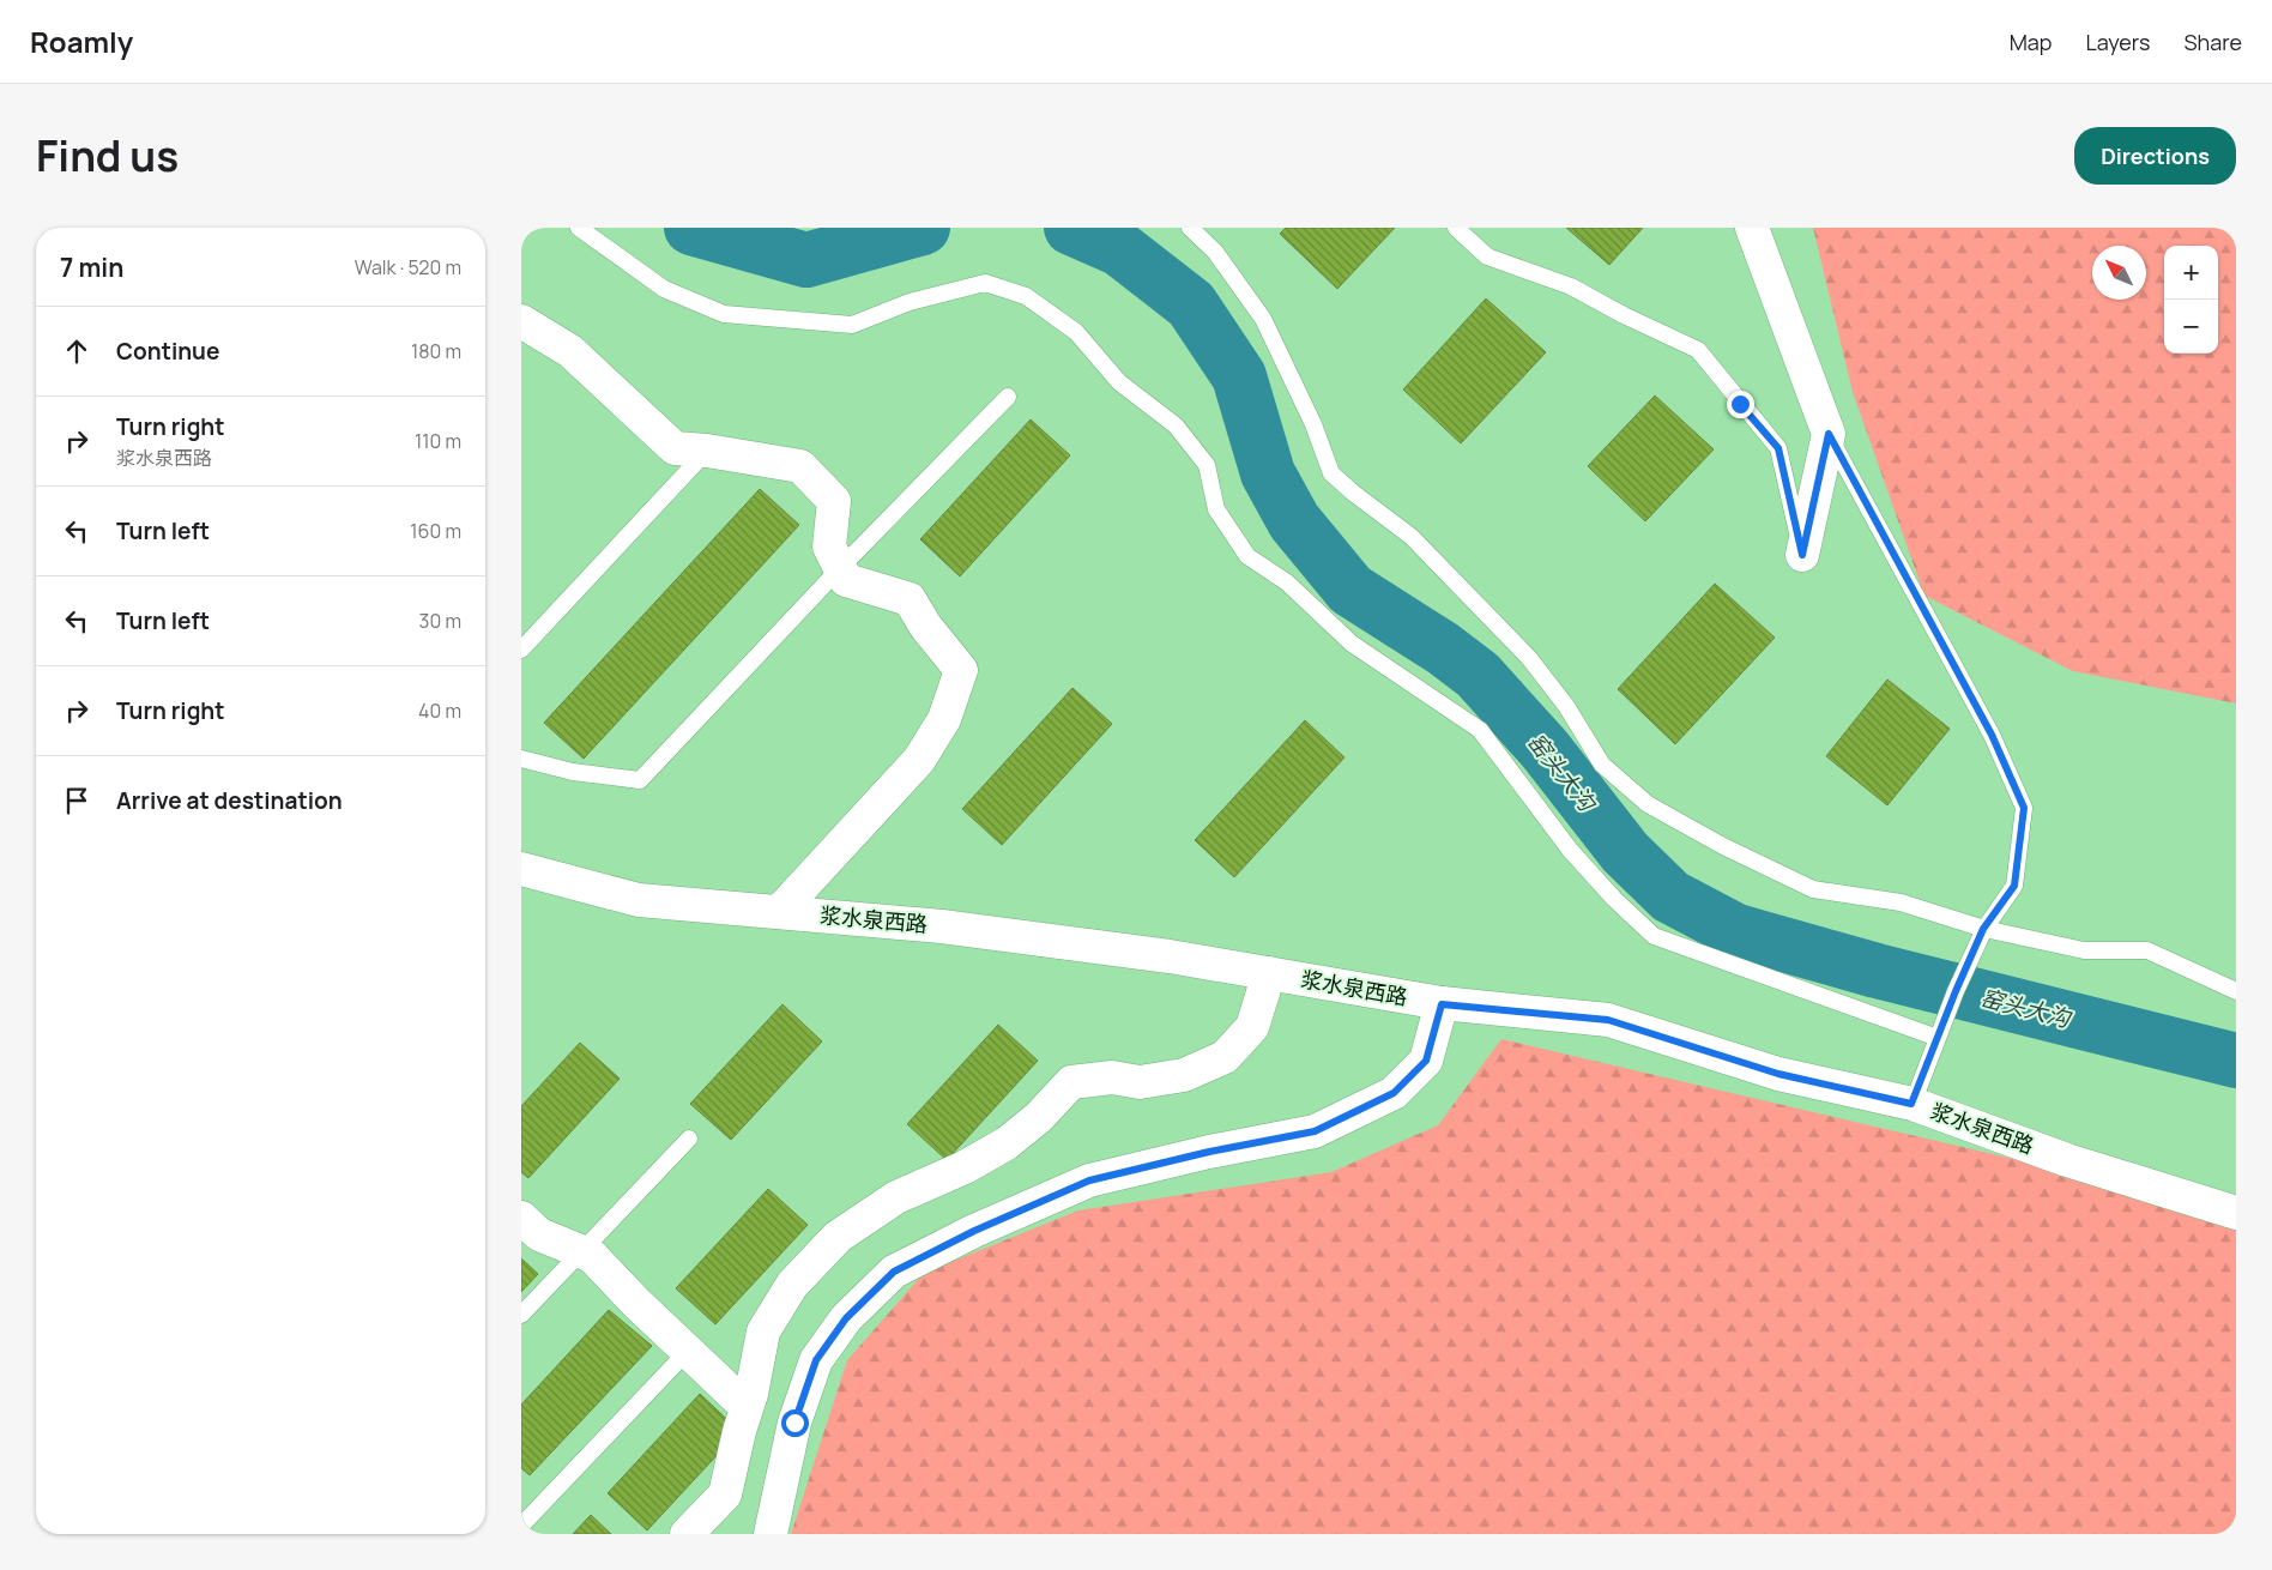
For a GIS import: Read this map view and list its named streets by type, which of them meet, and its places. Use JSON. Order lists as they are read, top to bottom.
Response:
{
  "streets": {
    "street": ["浆水泉西路"]
  },
  "water": ["窑头大沟"],
  "north": "top left",
  "page": {
    "header": "Roamly",
    "nav": ["Map", "Layers", "Share"],
    "title": "Find us",
    "buttons": "Directions",
    "heading": ["7 min", "Walk · 520 m"],
    "map_buttons": ["+", "−"],
    "list": [
      ["Continue", "180 m"],
      ["Turn right", "浆水泉西路", "110 m"],
      ["Turn left", "160 m"],
      ["Turn left", "30 m"],
      ["Turn right", "40 m"],
      "Arrive at destination"
    ]
  }
}
